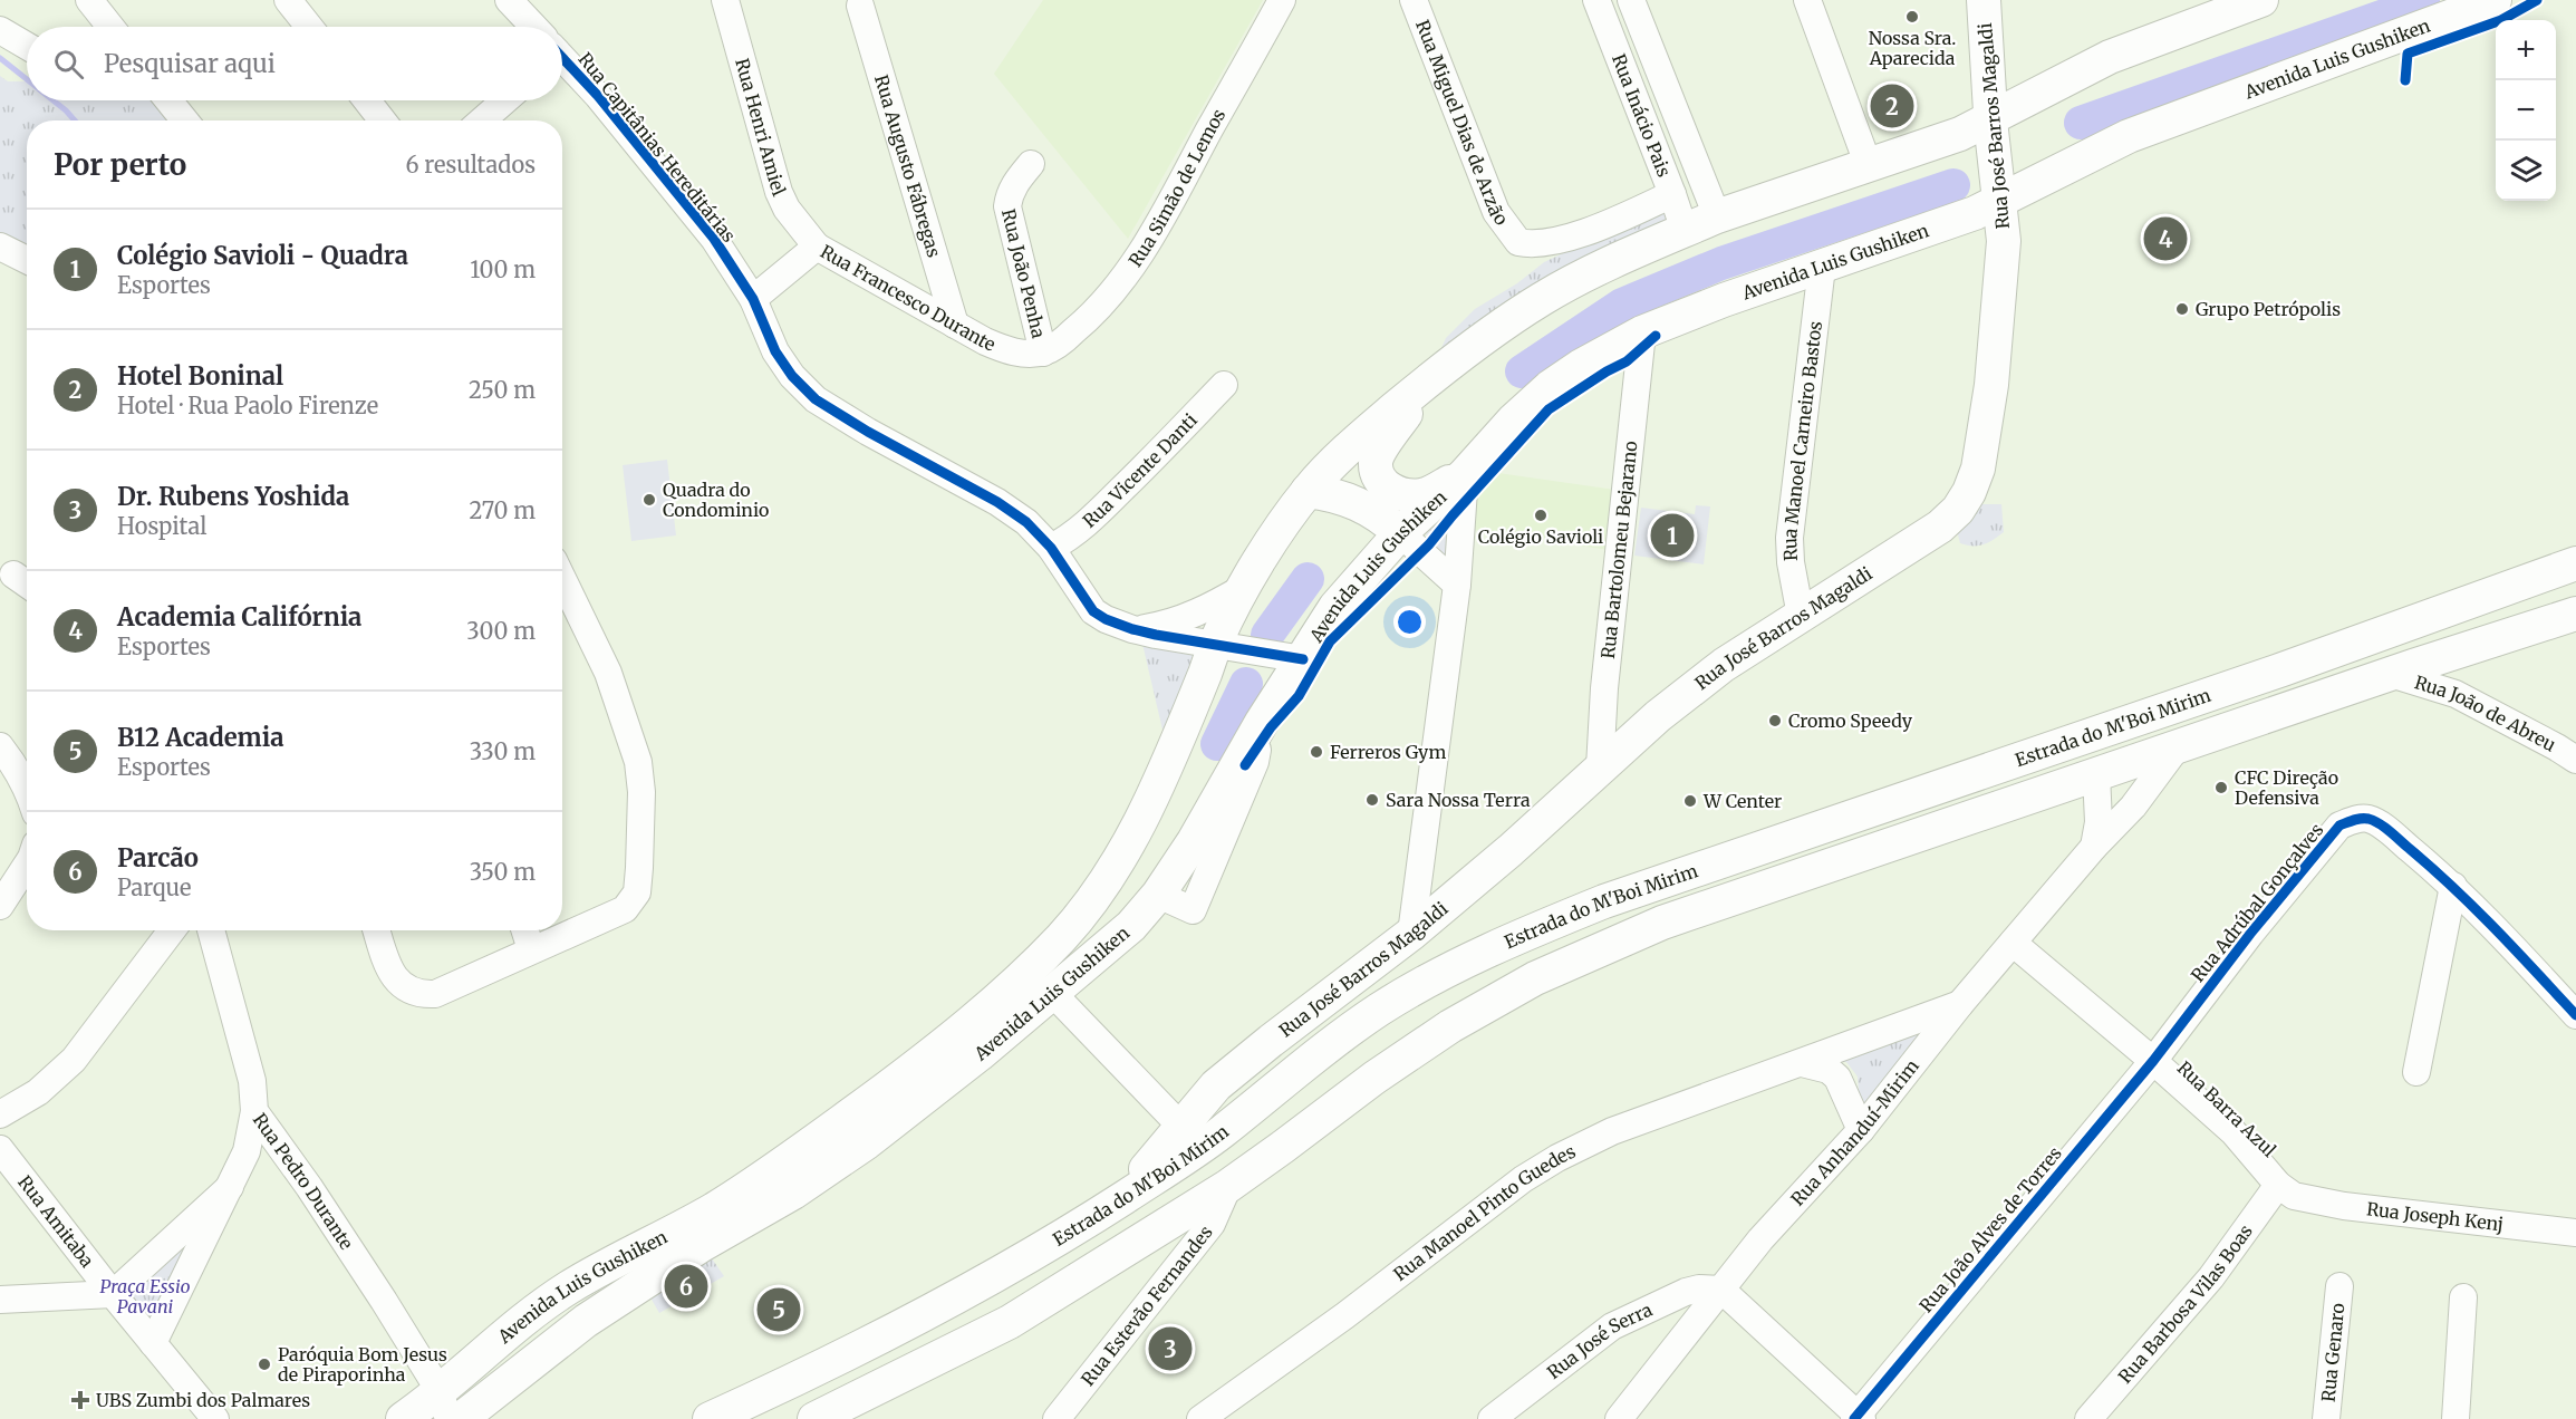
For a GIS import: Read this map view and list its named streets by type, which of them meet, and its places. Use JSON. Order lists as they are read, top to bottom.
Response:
{
  "streets": {
    "main road": ["Avenida Luis Gushiken", "Rua José Barros Magaldi", "Estrada do M'Boi Mirim"],
    "street": [
      "Rua Inácio Pais",
      "Rua Miguel Dias de Arzão",
      "Rua Henri Amiel",
      "Rua Capitânias Hereditárias",
      "Rua Augusto Fábregas",
      "Rua Simão de Lemos",
      "Rua João Penha",
      "Rua Francesco Durante",
      "Rua Manoel Carneiro Bastos",
      "Rua Vicente Danti",
      "Rua Bartolomeu Bejarano",
      "Rua João de Abreu",
      "Rua Adrúbal Gonçalves",
      "Rua Barra Azul",
      "Rua Anhanduí-Mirim",
      "Rua Pedro Durante",
      "Rua Manoel Pinto Guedes",
      "Rua Joseph Kenj",
      "Rua Amitaba",
      "Rua João Alves de Torres",
      "Rua Barbosa Vilas Boas",
      "Rua Estevão Fernandes",
      "Rua José Serra",
      "Rua Genaro"
    ]
  },
  "crossings": [
    ["Avenida Luis Gushiken", "Rua Inácio Pais"],
    ["Avenida Luis Gushiken", "Rua José Barros Magaldi"],
    ["Avenida Luis Gushiken", "Rua Capitânias Hereditárias"],
    ["Avenida Luis Gushiken", "Rua Manoel Carneiro Bastos"],
    ["Avenida Luis Gushiken", "Rua Bartolomeu Bejarano"],
    ["Avenida Luis Gushiken", "Rua Pedro Durante"],
    ["Rua Inácio Pais", "Rua Miguel Dias de Arzão"],
    ["Rua José Barros Magaldi", "Rua Manoel Carneiro Bastos"],
    ["Rua José Barros Magaldi", "Rua Bartolomeu Bejarano"],
    ["Rua José Barros Magaldi", "Estrada do M'Boi Mirim"],
    ["Rua Henri Amiel", "Rua Francesco Durante"],
    ["Rua Capitânias Hereditárias", "Rua Francesco Durante"],
    ["Rua Capitânias Hereditárias", "Rua Vicente Danti"],
    ["Rua Augusto Fábregas", "Rua Francesco Durante"],
    ["Rua Simão de Lemos", "Rua João Penha"],
    ["Rua Simão de Lemos", "Rua Francesco Durante"],
    ["Rua João Penha", "Rua Francesco Durante"],
    ["Rua João de Abreu", "Estrada do M'Boi Mirim"],
    ["Estrada do M'Boi Mirim", "Rua Anhanduí-Mirim"],
    ["Estrada do M'Boi Mirim", "Rua Estevão Fernandes"],
    ["Rua Adrúbal Gonçalves", "Rua Barra Azul"],
    ["Rua Adrúbal Gonçalves", "Rua João Alves de Torres"],
    ["Rua Barra Azul", "Rua Anhanduí-Mirim"],
    ["Rua Barra Azul", "Rua Joseph Kenj"],
    ["Rua Barra Azul", "Rua João Alves de Torres"],
    ["Rua Barra Azul", "Rua Barbosa Vilas Boas"],
    ["Rua Anhanduí-Mirim", "Rua Manoel Pinto Guedes"],
    ["Rua Anhanduí-Mirim", "Rua José Serra"],
    ["Rua Joseph Kenj", "Rua Barbosa Vilas Boas"]
  ],
  "parks": ["Praça Essio Pavani"],
  "places": {
    "other": [
      "Nossa Sra. Aparecida",
      "Grupo Petrópolis",
      "Quadra do Condominio",
      "Colégio Savioli",
      "Cromo Speedy",
      "Ferreros Gym",
      "CFC Direção Defensiva",
      "Sara Nossa Terra",
      "W Center",
      "Paróquia Bom Jesus de Piraporinha"
    ],
    "health": ["UBS Zumbi dos Palmares"]
  },
  "page": {
    "map_buttons": ["+", "−"],
    "search": "Pesquisar aqui",
    "pins": [
      "2",
      "4",
      "1",
      "6",
      "5",
      "3"
    ],
    "heading": ["Por perto", "6 resultados"],
    "list": [
      {
        "mark": "1",
        "name": "Colégio Savioli - Quadra",
        "note": "Esportes",
        "value": "100 m"
      },
      {
        "mark": "2",
        "name": "Hotel Boninal",
        "note": "Hotel · Rua Paolo Firenze",
        "value": "250 m"
      },
      {
        "mark": "3",
        "name": "Dr. Rubens Yoshida",
        "note": "Hospital",
        "value": "270 m"
      },
      {
        "mark": "4",
        "name": "Academia Califórnia",
        "note": "Esportes",
        "value": "300 m"
      },
      {
        "mark": "5",
        "name": "B12 Academia",
        "note": "Esportes",
        "value": "330 m"
      },
      {
        "mark": "6",
        "name": "Parcão",
        "note": "Parque",
        "value": "350 m"
      }
    ]
  }
}
